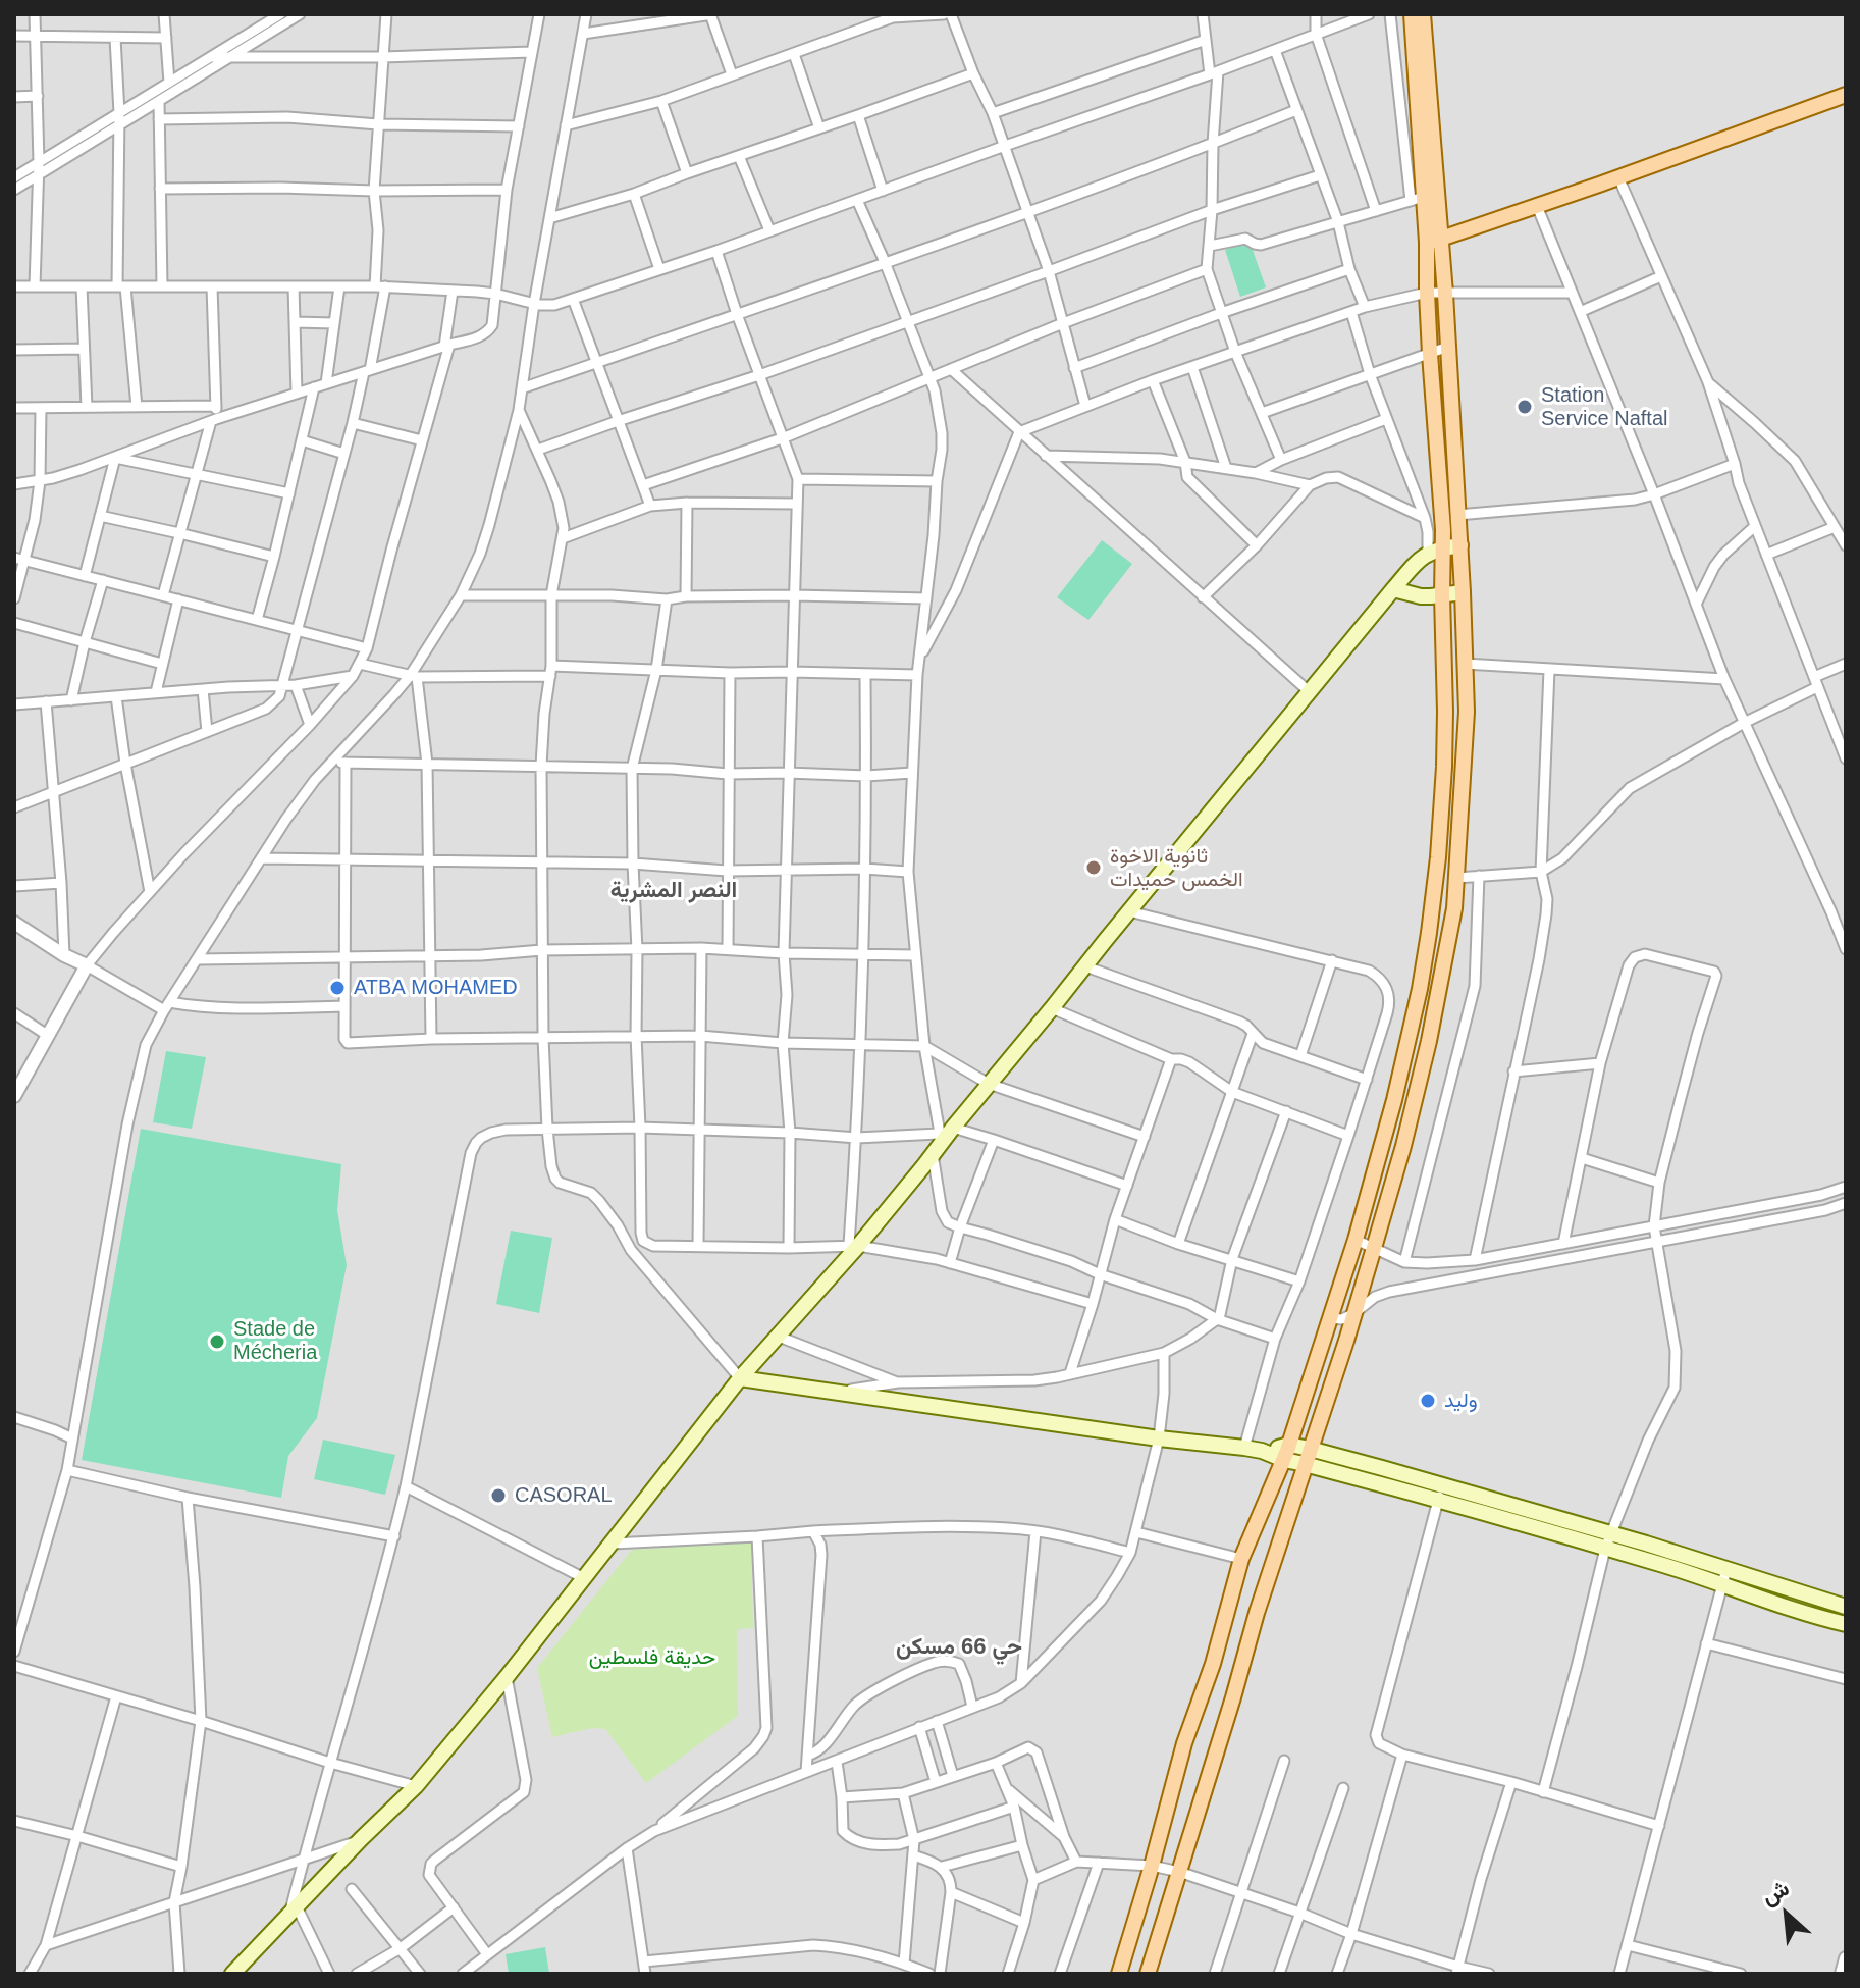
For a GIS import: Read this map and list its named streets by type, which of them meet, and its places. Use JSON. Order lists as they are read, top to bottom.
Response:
{
  "districts": ["النصر المشرية", "حي 66 مسكن"],
  "parks": ["حديقة فلسطين"],
  "places": [
    "Station Service Naftal",
    "ثانوية الاخوة الخمس حميدات",
    "ATBA MOHAMED",
    "Stade de Mécheria",
    "وليد",
    "CASORAL"
  ],
  "north": "top left"
}
